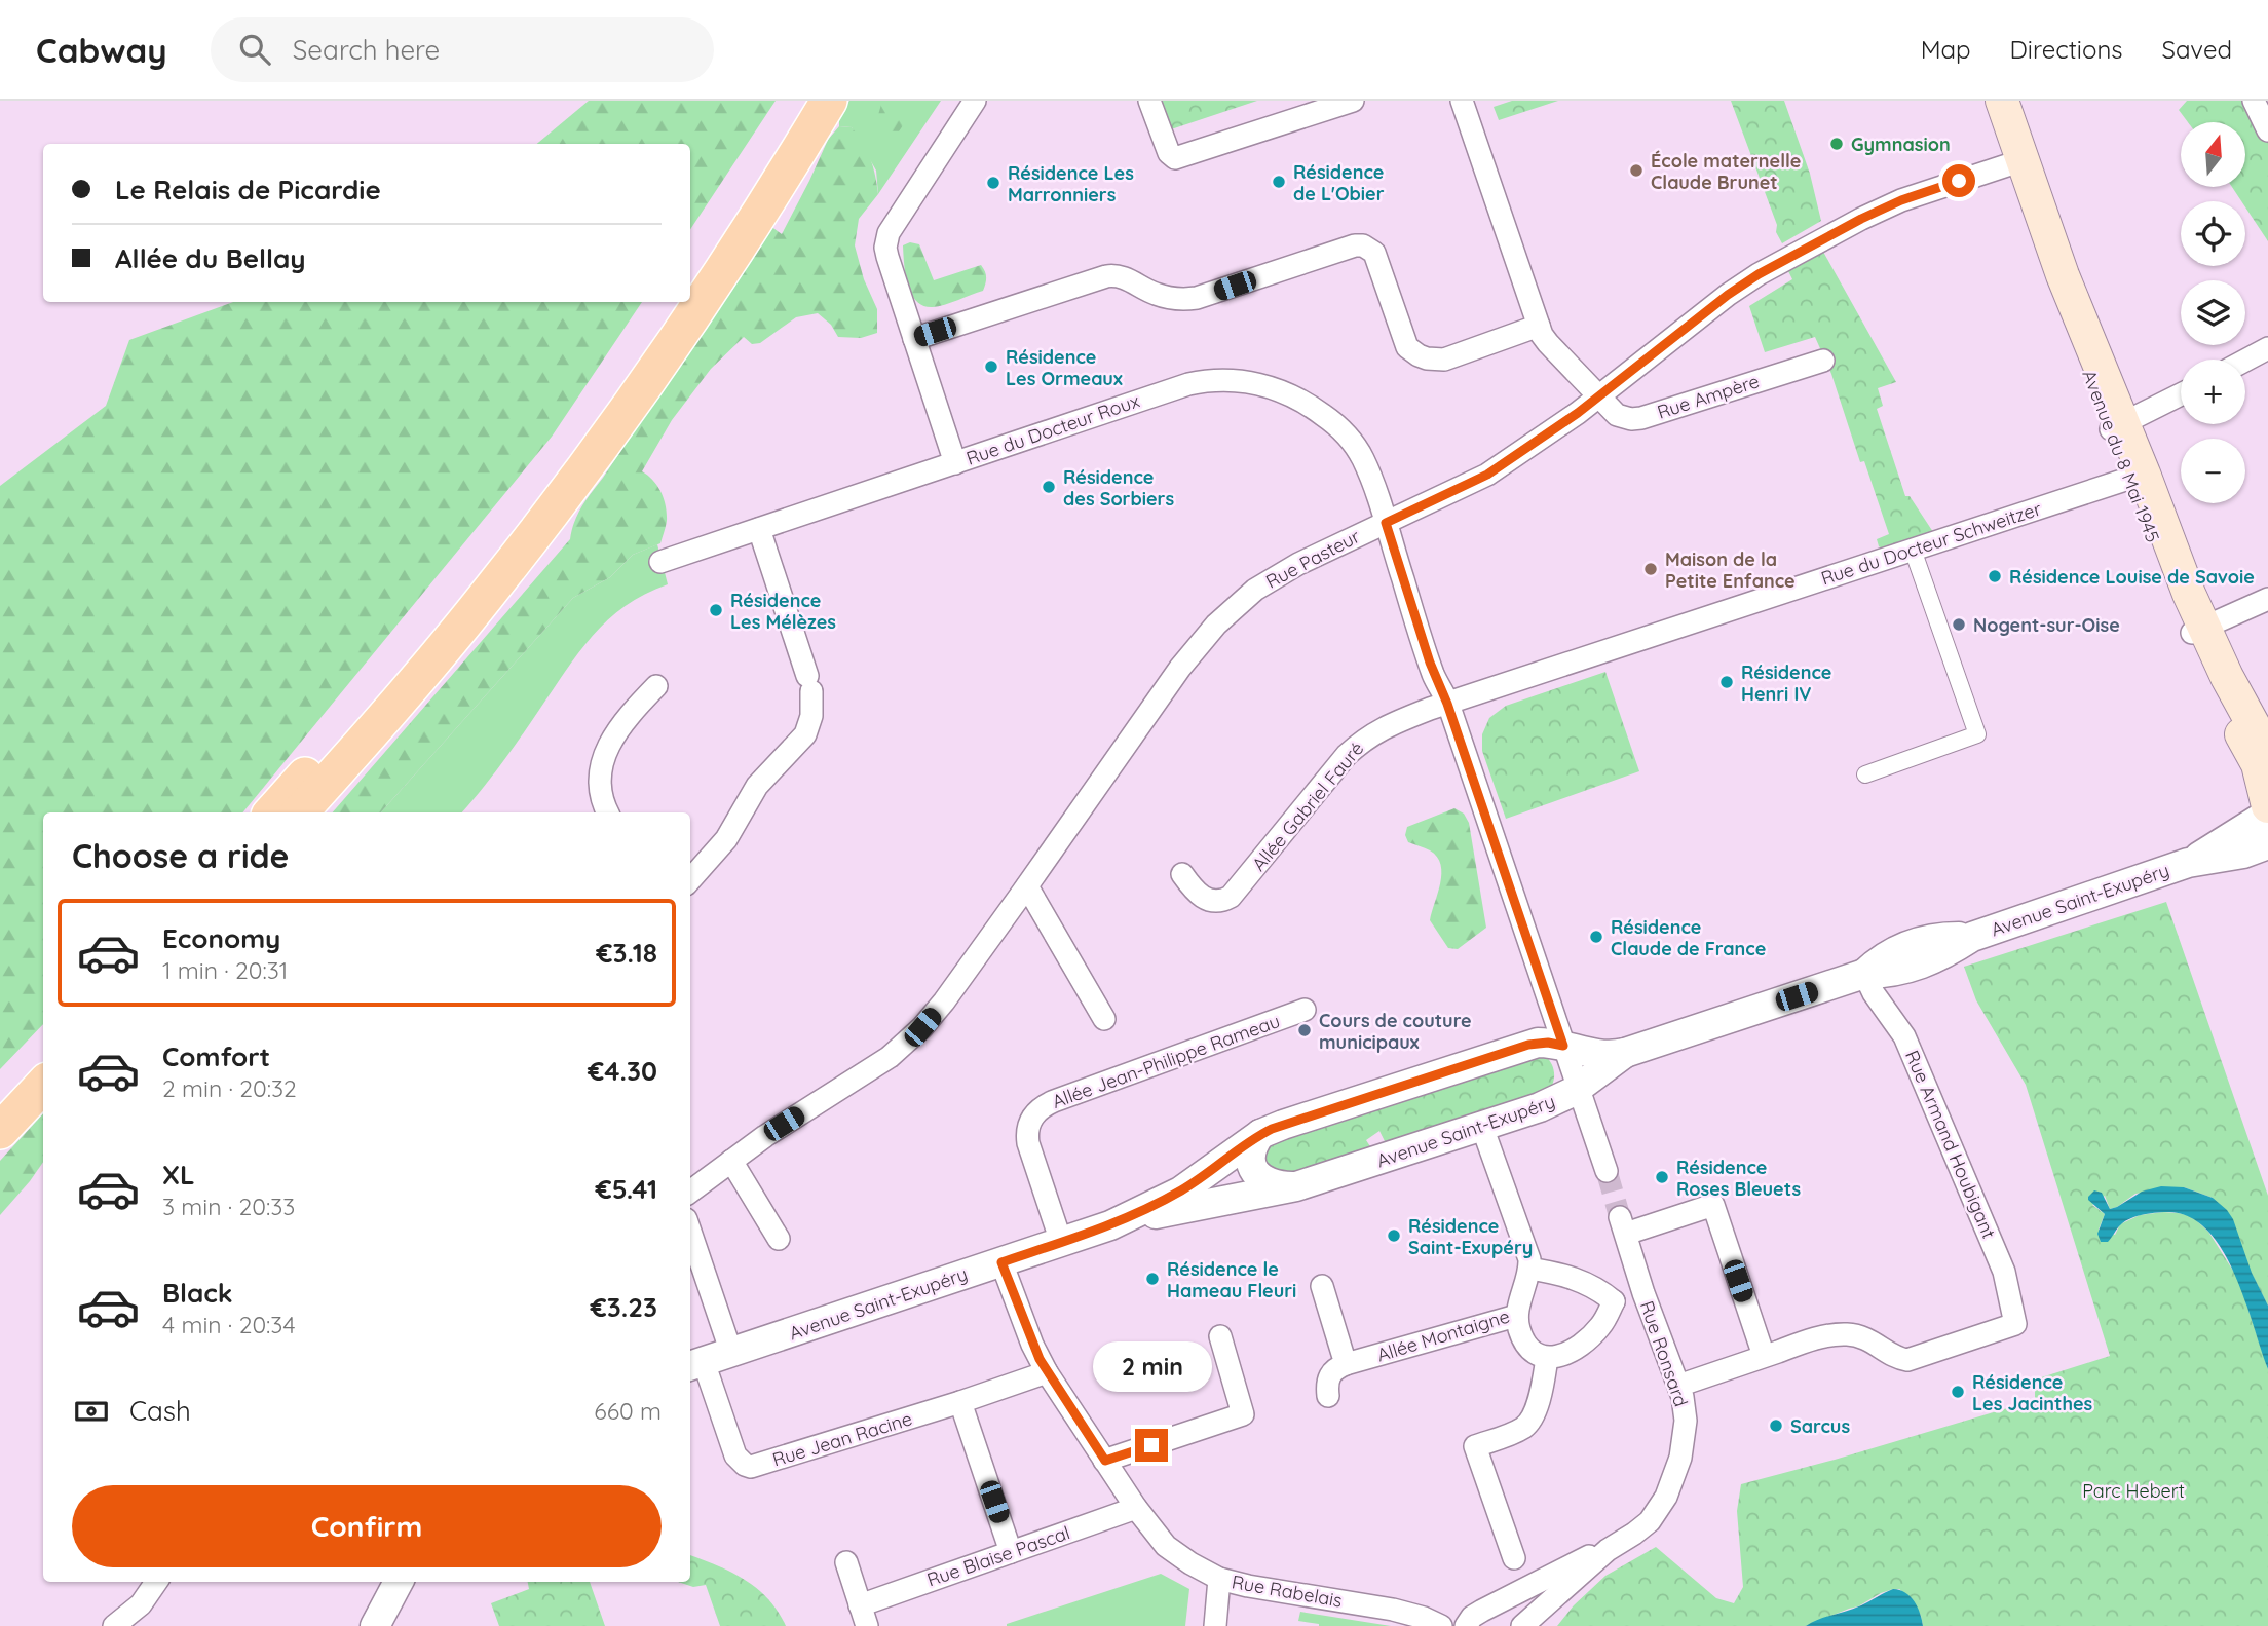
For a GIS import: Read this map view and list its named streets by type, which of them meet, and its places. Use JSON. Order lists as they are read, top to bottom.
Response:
{
  "streets": {
    "main road": ["Avenue du 8 Mai 1945"],
    "street": [
      "Rue Ampère",
      "Rue du Docteur Roux",
      "Rue du Docteur Schweitzer",
      "Rue Pasteur",
      "Allée Gabriel Fauré",
      "Avenue Saint-Exupéry",
      "Allée Jean-Philippe Rameau",
      "Rue Armand Houbigant",
      "Allée Montaigne",
      "Rue Ronsard",
      "Rue Jean Racine",
      "Rue Blaise Pascal",
      "Rue Rabelais"
    ]
  },
  "crossings": [
    ["Rue Ampère", "Rue Pasteur"],
    ["Rue du Docteur Roux", "Rue du Docteur Schweitzer"],
    ["Rue du Docteur Roux", "Rue Pasteur"],
    ["Rue du Docteur Roux", "Allée Gabriel Fauré"],
    ["Rue du Docteur Roux", "Avenue Saint-Exupéry"],
    ["Avenue du 8 Mai 1945", "Rue du Docteur Schweitzer"],
    ["Avenue du 8 Mai 1945", "Rue Pasteur"],
    ["Rue du Docteur Schweitzer", "Allée Gabriel Fauré"],
    ["Avenue Saint-Exupéry", "Allée Jean-Philippe Rameau"],
    ["Avenue Saint-Exupéry", "Rue Armand Houbigant"],
    ["Avenue Saint-Exupéry", "Rue Jean Racine"],
    ["Avenue Saint-Exupéry", "Rue Rabelais"],
    ["Rue Armand Houbigant", "Rue Ronsard"],
    ["Rue Jean Racine", "Rue Rabelais"],
    ["Rue Blaise Pascal", "Rue Rabelais"]
  ],
  "parks": ["Parc Hebert"],
  "places": [
    "Gymnasion",
    "École maternelle Claude Brunet",
    "Résidence de L'Obier",
    "Résidence Les Marronniers",
    "Résidence Les Ormeaux",
    "Résidence des Sorbiers",
    "Maison de la Petite Enfance",
    "Résidence Louise de Savoie",
    "Résidence Les Mélèzes",
    "Nogent-sur-Oise",
    "Résidence Henri IV",
    "Résidence Claude de France",
    "Cours de couture municipaux",
    "Résidence Roses Bleuets",
    "Résidence Saint-Exupéry",
    "Résidence le Hameau Fleuri",
    "Résidence Les Jacinthes",
    "Sarcus"
  ],
  "north": "top",
  "page": {
    "header": "Cabway",
    "search": "Search here",
    "nav": ["Map", "Directions", "Saved"],
    "map_buttons": ["+", "−"],
    "banner": ["Le Relais de Picardie", "Allée du Bellay"],
    "heading": "Choose a ride",
    "list": [
      {
        "name": "Economy",
        "note": "1 min · 20:31",
        "value": "€3.18"
      },
      {
        "name": "Comfort",
        "note": "2 min · 20:32",
        "value": "€4.30"
      },
      {
        "name": "XL",
        "note": "3 min · 20:33",
        "value": "€5.41"
      },
      {
        "name": "Black",
        "note": "4 min · 20:34",
        "value": "€3.23"
      }
    ],
    "bubble": "2 min",
    "pay": ["Cash", "660 m"],
    "buttons": "Confirm"
  }
}
